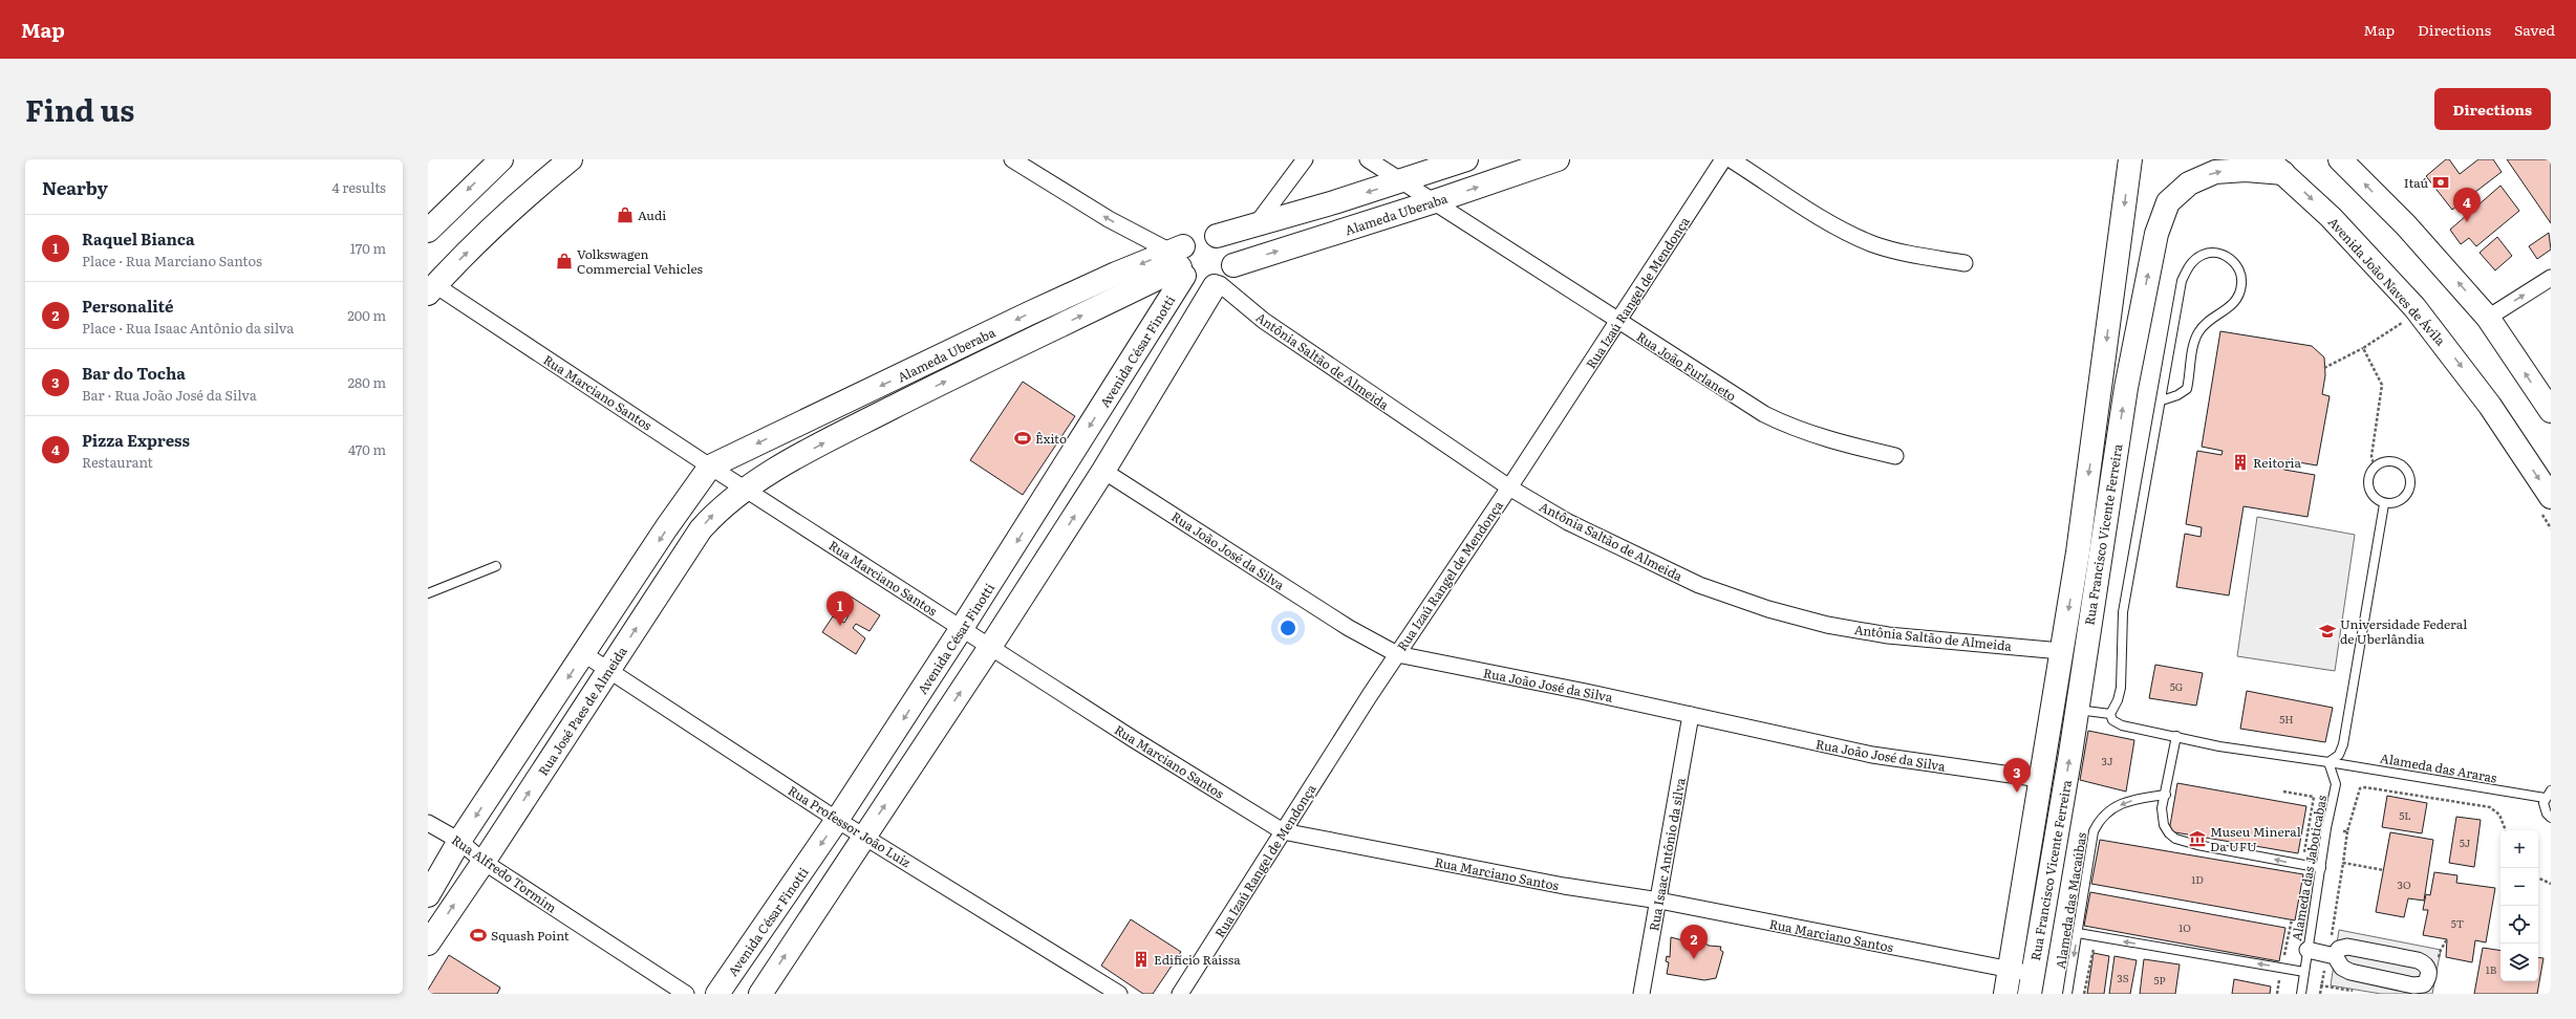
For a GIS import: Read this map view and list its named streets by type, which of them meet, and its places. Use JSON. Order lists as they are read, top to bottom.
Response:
{
  "streets": {
    "main road": [
      "Alameda Uberaba",
      "Avenida João Naves de Ávila",
      "Avenida César Finotti",
      "Rua Francisco Vicente Ferreira",
      "Rua José Paes de Almeida"
    ],
    "street": [
      "Rua Izaú Rangel de Mendonça",
      "Antônia Saltão de Almeida",
      "Rua João Furlaneto",
      "Rua Marciano Santos",
      "Rua João José da Silva",
      "Rua Professor João Luiz",
      "Rua Isaac Antônio da silva",
      "Rua Alfredo Tormim"
    ],
    "lane": ["Alameda das Araras", "Alameda das Jaboticabas", "Alameda das Macaúbas"]
  },
  "crossings": [
    ["Alameda Uberaba", "Avenida César Finotti"],
    ["Alameda Uberaba", "Antônia Saltão de Almeida"],
    ["Alameda Uberaba", "Rua João Furlaneto"],
    ["Alameda Uberaba", "Rua Marciano Santos"],
    ["Alameda Uberaba", "Rua José Paes de Almeida"],
    ["Avenida João Naves de Ávila", "Rua Francisco Vicente Ferreira"],
    ["Rua Izaú Rangel de Mendonça", "Antônia Saltão de Almeida"],
    ["Rua Izaú Rangel de Mendonça", "Rua João Furlaneto"],
    ["Rua Izaú Rangel de Mendonça", "Rua Marciano Santos"],
    ["Rua Izaú Rangel de Mendonça", "Rua João José da Silva"],
    ["Avenida César Finotti", "Antônia Saltão de Almeida"],
    ["Avenida César Finotti", "Rua Marciano Santos"],
    ["Avenida César Finotti", "Rua Professor João Luiz"],
    ["Antônia Saltão de Almeida", "Rua Francisco Vicente Ferreira"],
    ["Rua Marciano Santos", "Rua Francisco Vicente Ferreira"],
    ["Rua Marciano Santos", "Rua José Paes de Almeida"],
    ["Rua Marciano Santos", "Rua Isaac Antônio da silva"],
    ["Rua Francisco Vicente Ferreira", "Rua João José da Silva"],
    ["Rua João José da Silva", "Rua Isaac Antônio da silva"],
    ["Rua José Paes de Almeida", "Rua Professor João Luiz"],
    ["Rua José Paes de Almeida", "Rua Alfredo Tormim"],
    ["Alameda das Araras", "Alameda das Jaboticabas"]
  ],
  "one_way": ["Alameda das Macaúbas"],
  "places": {
    "bank": ["Itaú"],
    "shop": ["Audi", "Volkswagen Commercial Vehicles"],
    "sports": ["Êxito", "Squash Point"],
    "building": ["Reitoria", "Edifício Raissa"],
    "school or university": ["Universidade Federal de Uberlândia"],
    "museum": ["Museu Mineral Da UFU"]
  },
  "house_numbers": [
    "5G",
    "5H",
    "3J",
    "5L",
    "5J",
    "1D",
    "3O",
    "5T",
    "1O",
    "1B",
    "3S",
    "5P"
  ],
  "page": {
    "header": "Map",
    "nav": ["Map", "Directions", "Saved"],
    "title": "Find us",
    "buttons": "Directions",
    "heading": ["Nearby", "4 results"],
    "pins": [
      "4",
      "1",
      "3",
      "2"
    ],
    "list": [
      {
        "mark": "1",
        "name": "Raquel Bianca",
        "note": "Place · Rua Marciano Santos",
        "value": "170 m"
      },
      {
        "mark": "2",
        "name": "Personalité",
        "note": "Place · Rua Isaac Antônio da silva",
        "value": "200 m"
      },
      {
        "mark": "3",
        "name": "Bar do Tocha",
        "note": "Bar · Rua João José da Silva",
        "value": "280 m"
      },
      {
        "mark": "4",
        "name": "Pizza Express",
        "note": "Restaurant",
        "value": "470 m"
      }
    ],
    "map_buttons": ["+", "−"]
  }
}
